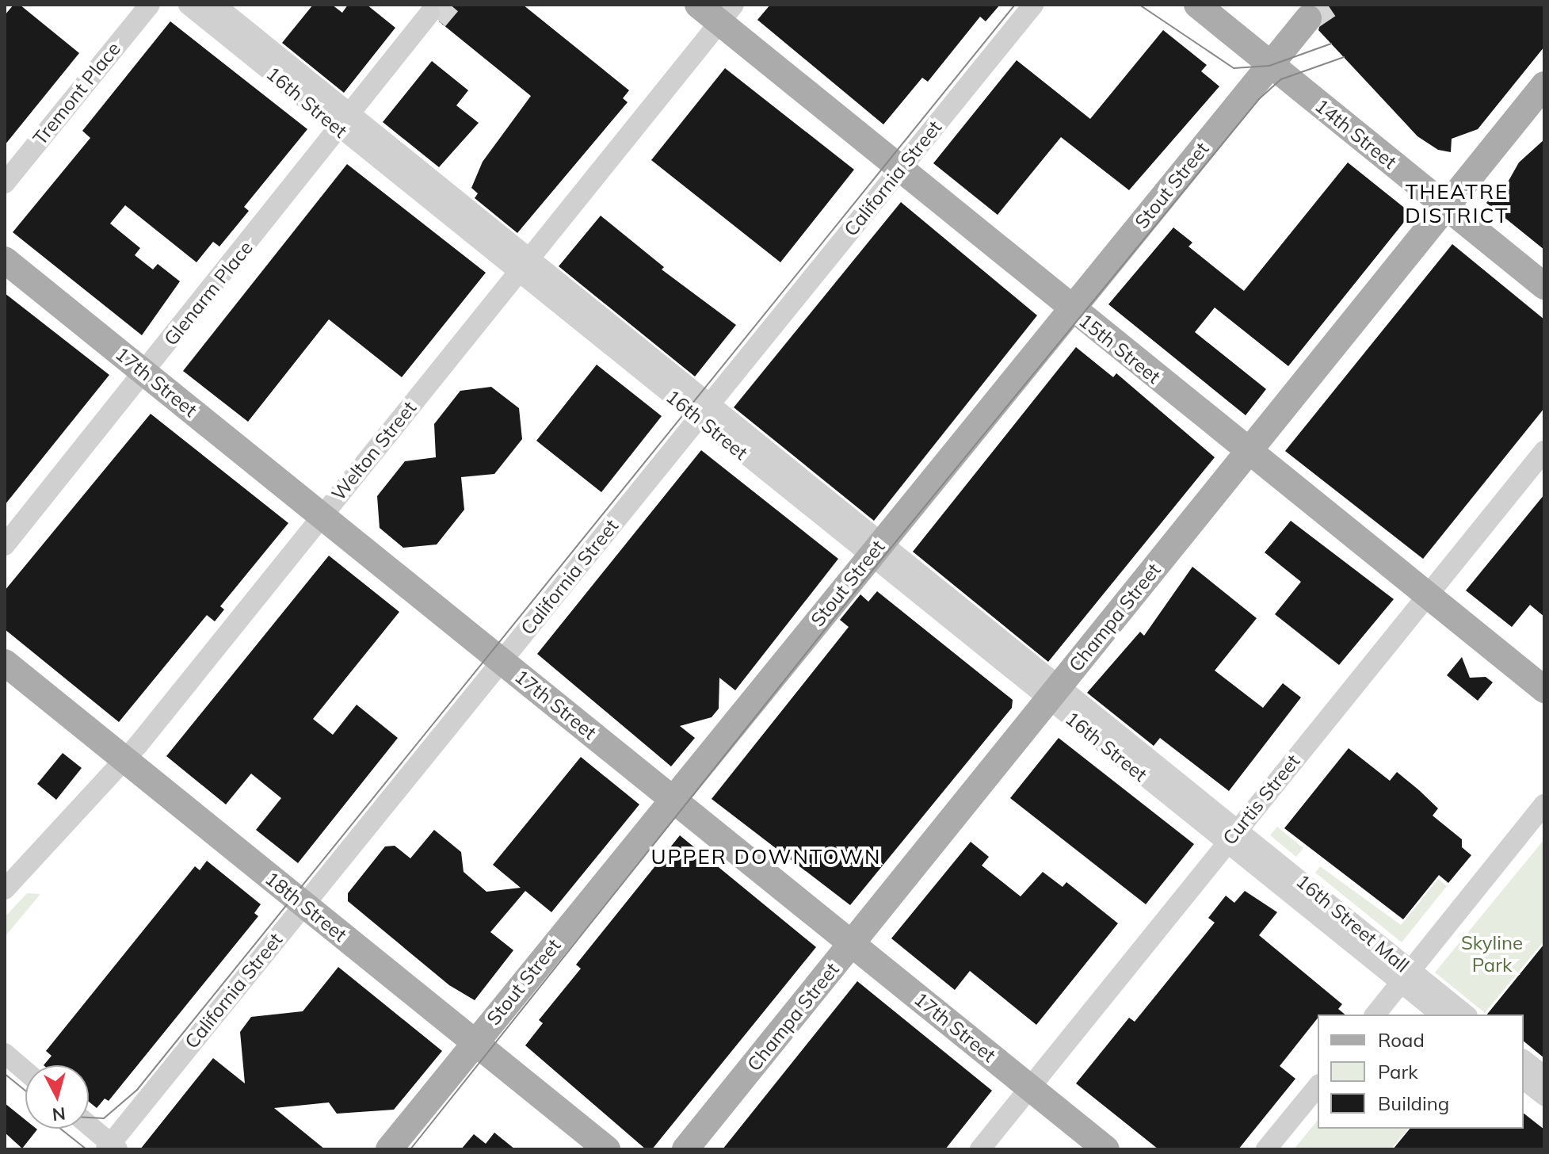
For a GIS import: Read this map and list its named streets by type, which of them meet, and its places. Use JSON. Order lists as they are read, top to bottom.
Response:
{
  "streets": {
    "main road": [
      "14th Street",
      "Stout Street",
      "15th Street",
      "17th Street",
      "Champa Street",
      "18th Street"
    ],
    "street": [
      "Tremont Place",
      "16th Street",
      "California Street",
      "Glenarm Place",
      "Welton Street",
      "Curtis Street",
      "16th Street Mall"
    ]
  },
  "crossings": [
    ["16th Street", "California Street"],
    ["16th Street", "Stout Street"],
    ["16th Street", "Glenarm Place"],
    ["16th Street", "Welton Street"],
    ["16th Street", "Champa Street"],
    ["16th Street", "Curtis Street"],
    ["16th Street", "16th Street Mall"],
    ["14th Street", "Stout Street"],
    ["14th Street", "Champa Street"],
    ["California Street", "15th Street"],
    ["California Street", "17th Street"],
    ["California Street", "18th Street"],
    ["Stout Street", "15th Street"],
    ["Stout Street", "17th Street"],
    ["Stout Street", "18th Street"],
    ["Glenarm Place", "17th Street"],
    ["15th Street", "Welton Street"],
    ["15th Street", "Champa Street"],
    ["15th Street", "Curtis Street"],
    ["17th Street", "Welton Street"],
    ["17th Street", "Champa Street"],
    ["17th Street", "Curtis Street"],
    ["Welton Street", "18th Street"],
    ["Curtis Street", "16th Street Mall"]
  ],
  "districts": ["THEATRE DISTRICT", "UPPER DOWNTOWN"],
  "parks": ["Skyline Park"],
  "legend": ["Road", "Park", "Building"],
  "north": "bottom"
}
